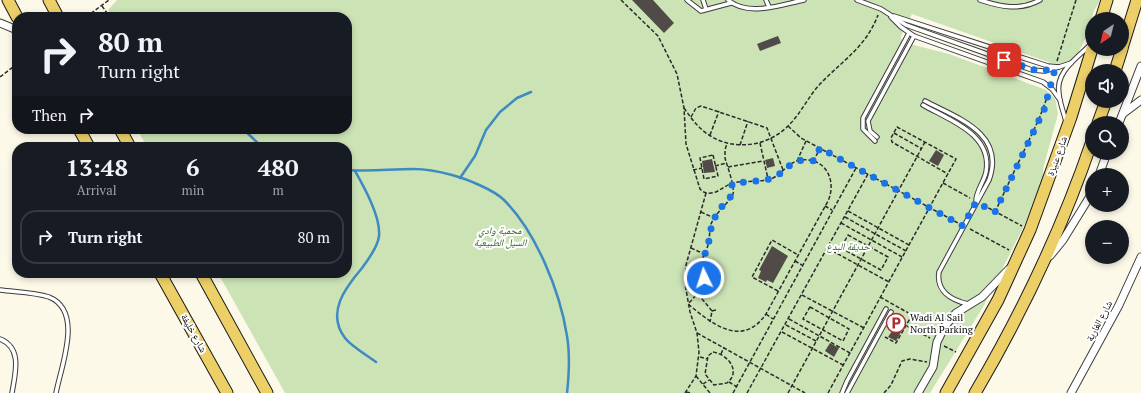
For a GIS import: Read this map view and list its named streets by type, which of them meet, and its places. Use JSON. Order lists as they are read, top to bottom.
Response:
{
  "streets": {
    "main road": ["شارع عنيزة", "شارع خليفة"],
    "street": ["شارع الغارية"]
  },
  "parks": ["محمية وادي السيل الطبيعية", "حديقة البدع"],
  "places": {
    "parking": ["Wadi Al Sail North Parking"]
  },
  "north": "bottom left",
  "page": {
    "map_buttons": ["+", "−"],
    "turn": ["80 m", "Turn right"],
    "then": "Then",
    "eta": [
      "13:48",
      "Arrival",
      "6",
      "min",
      "480",
      "m"
    ],
    "list": [
      {
        "name": "Turn right",
        "value": "80 m"
      }
    ]
  }
}
